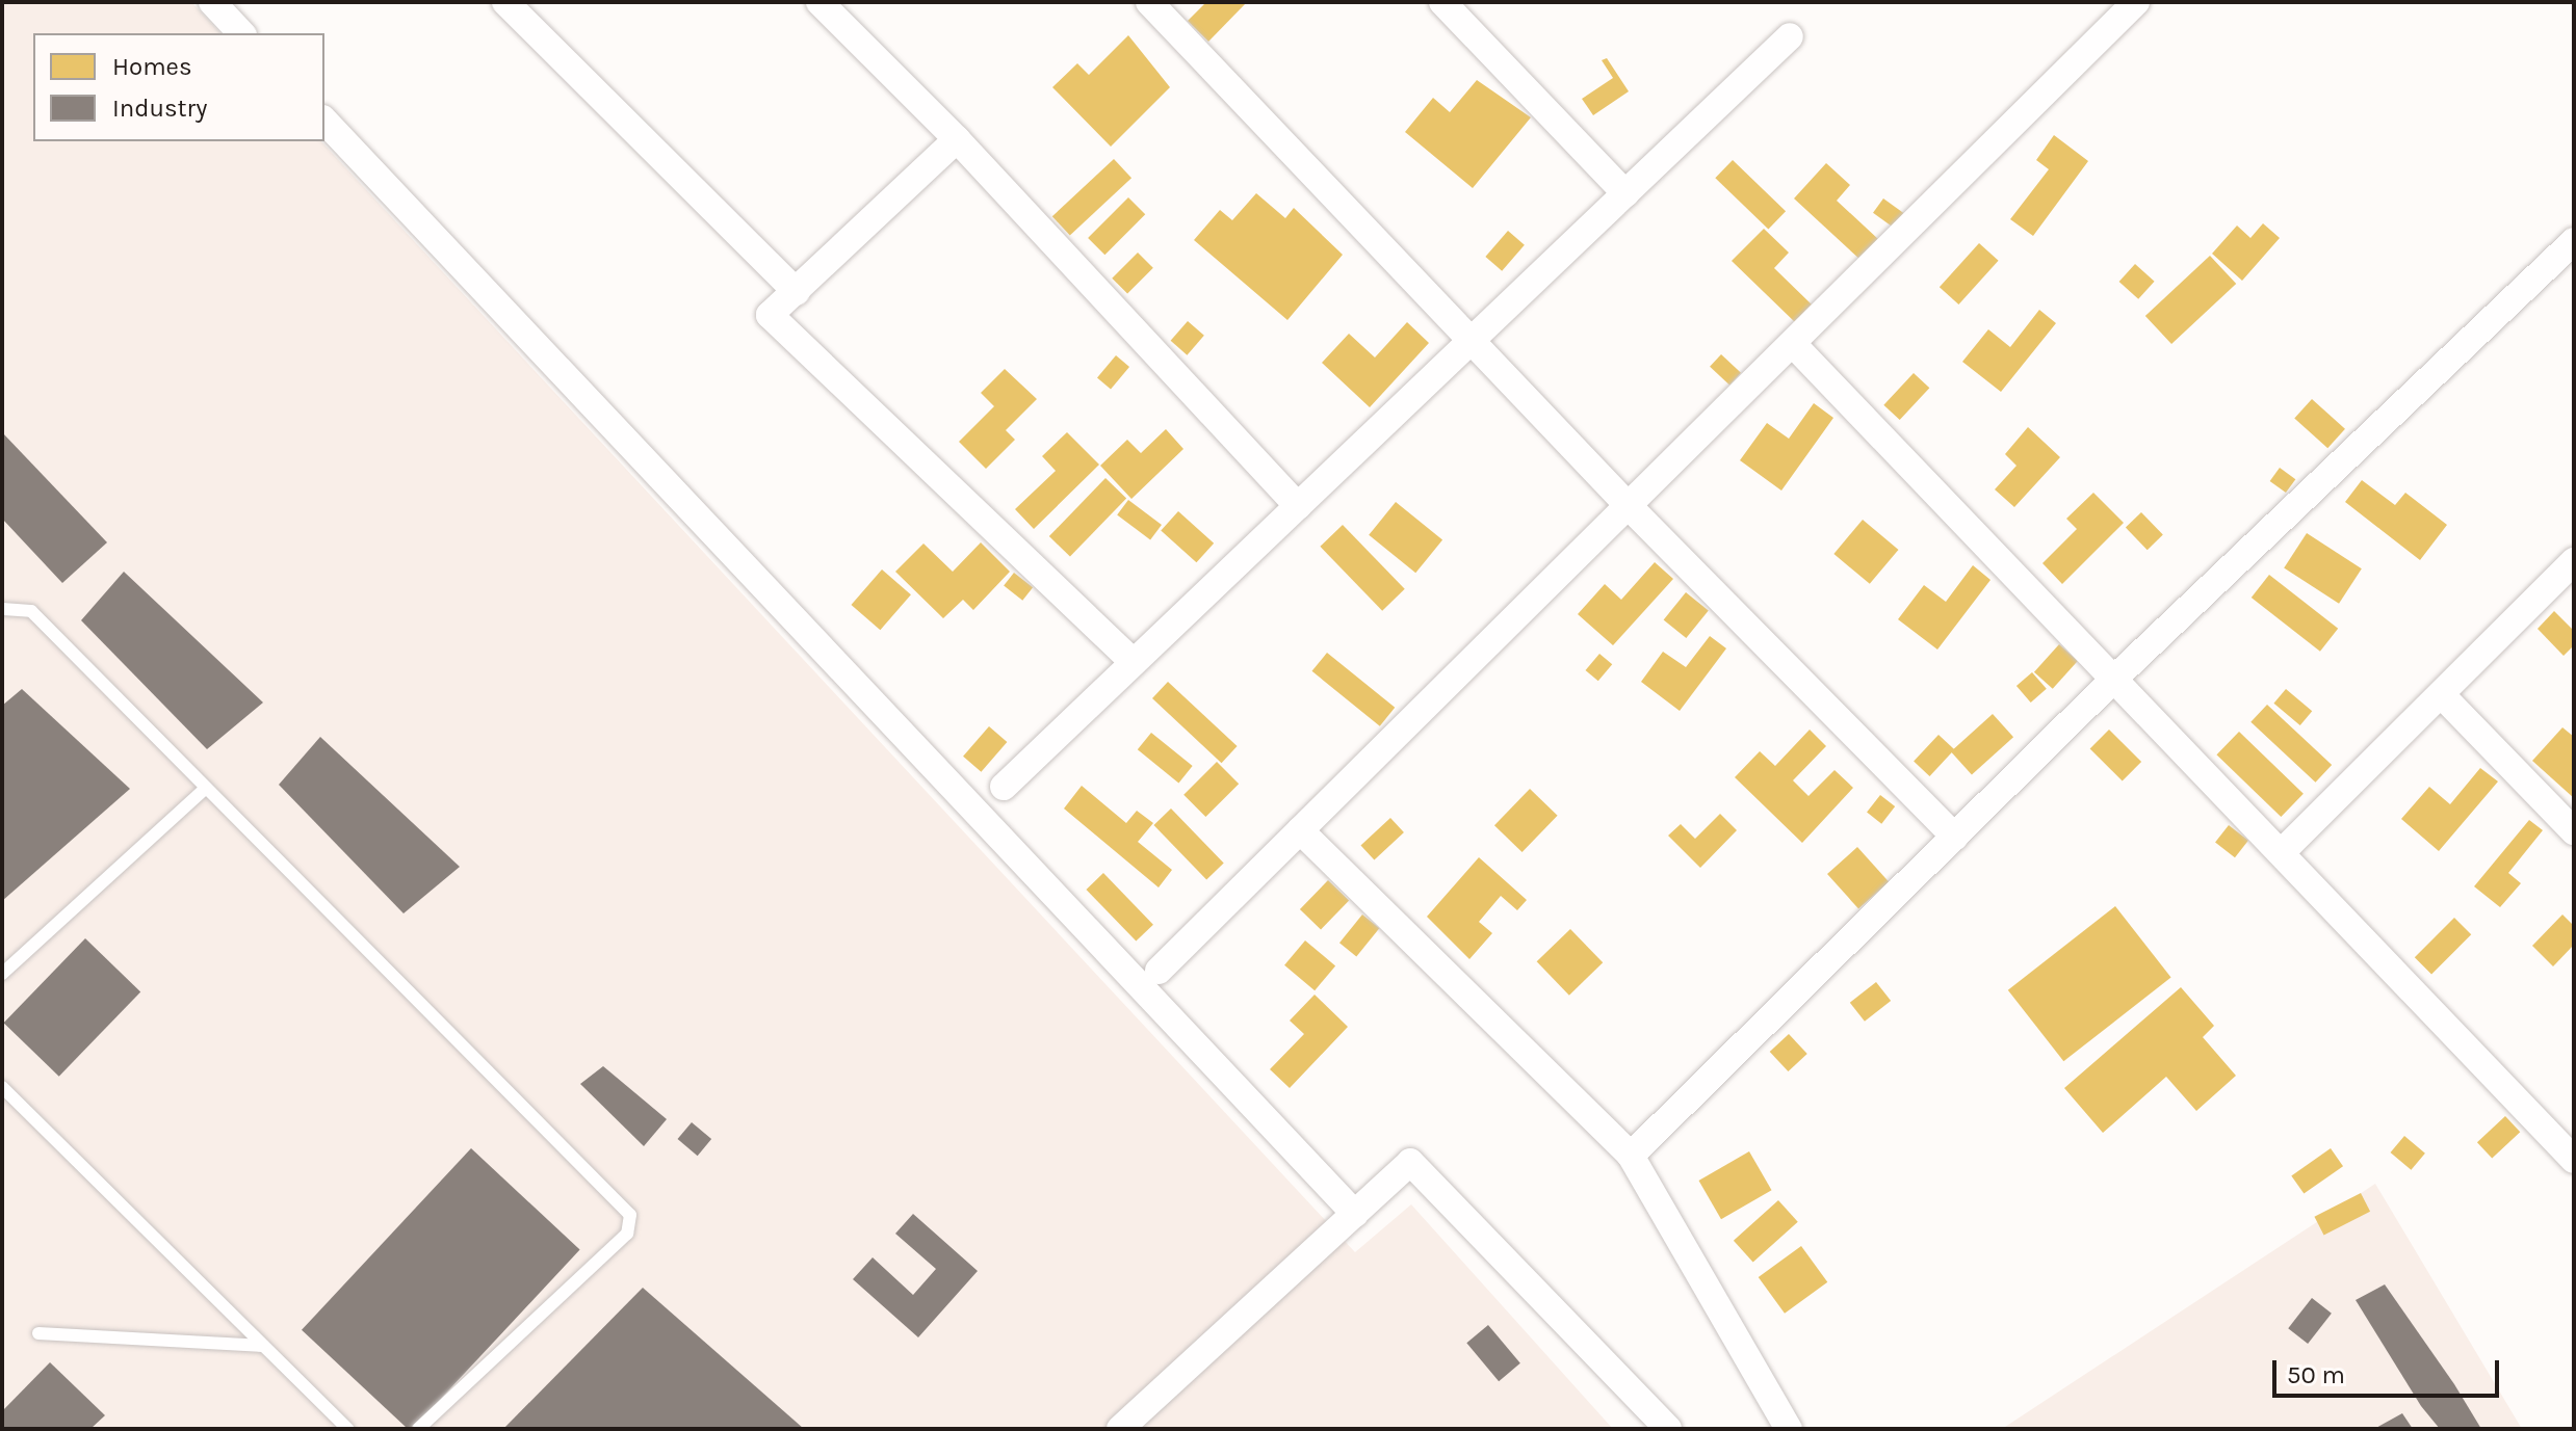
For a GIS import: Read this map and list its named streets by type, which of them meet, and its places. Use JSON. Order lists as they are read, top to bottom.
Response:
{
  "legend": ["Homes", "Industry"],
  "scale_bar": "50 m"
}
